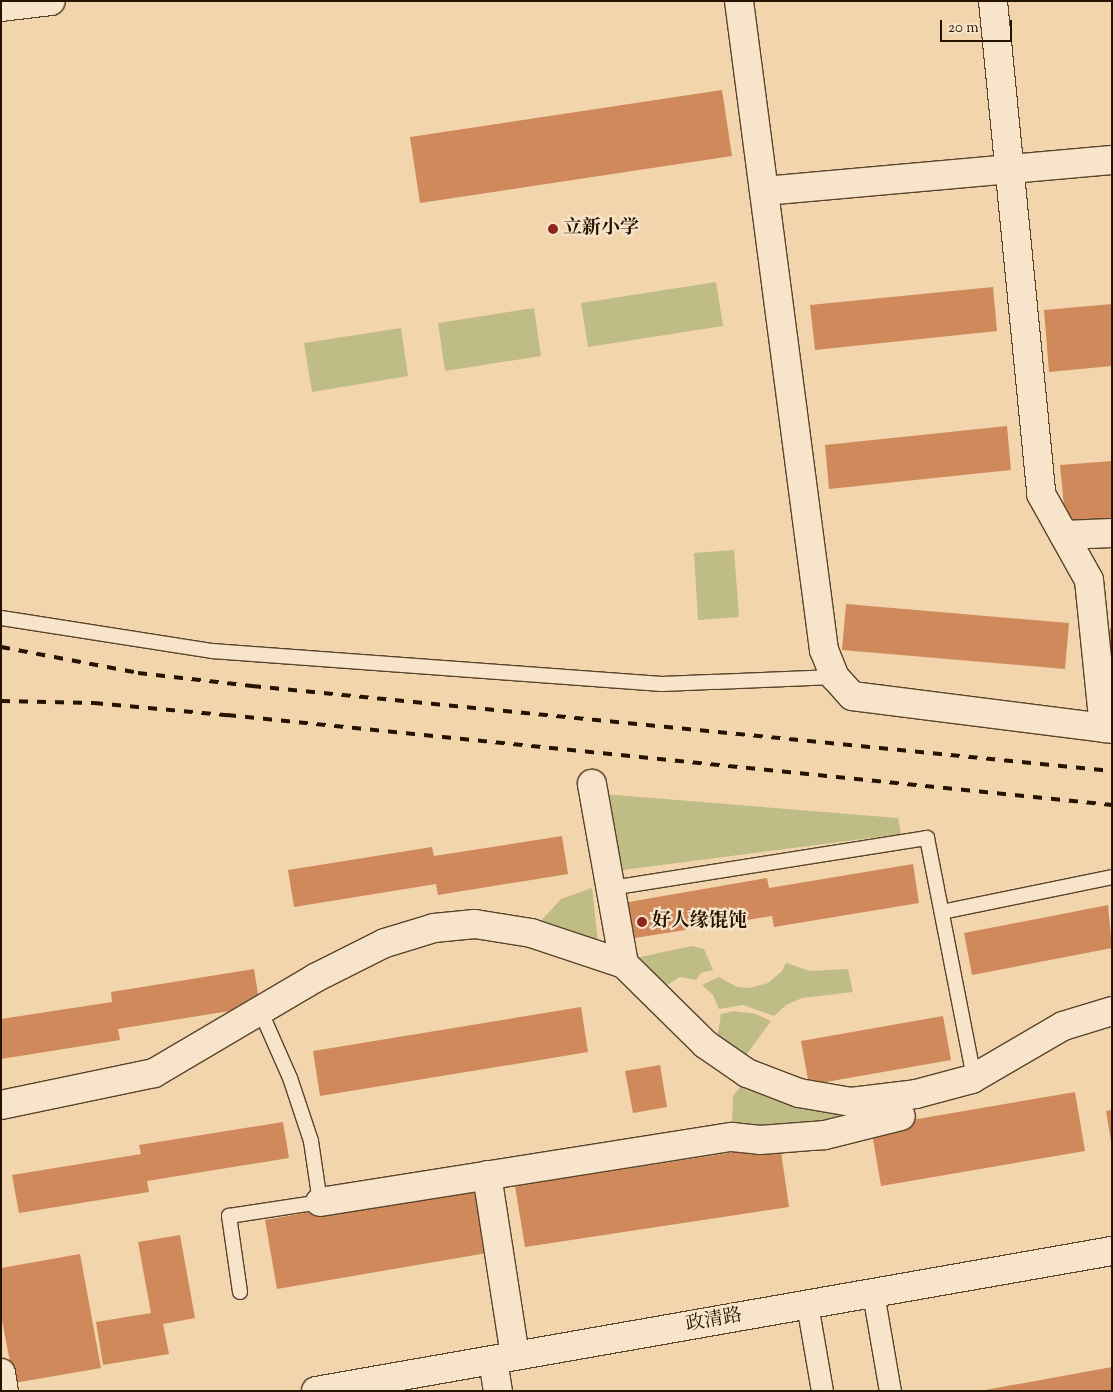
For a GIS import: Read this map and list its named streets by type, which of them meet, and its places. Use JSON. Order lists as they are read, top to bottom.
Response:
{
  "streets": {
    "street": ["政清路"]
  },
  "places": ["立新小学", "好人缘馄饨"],
  "scale_bar": "20 m"
}
